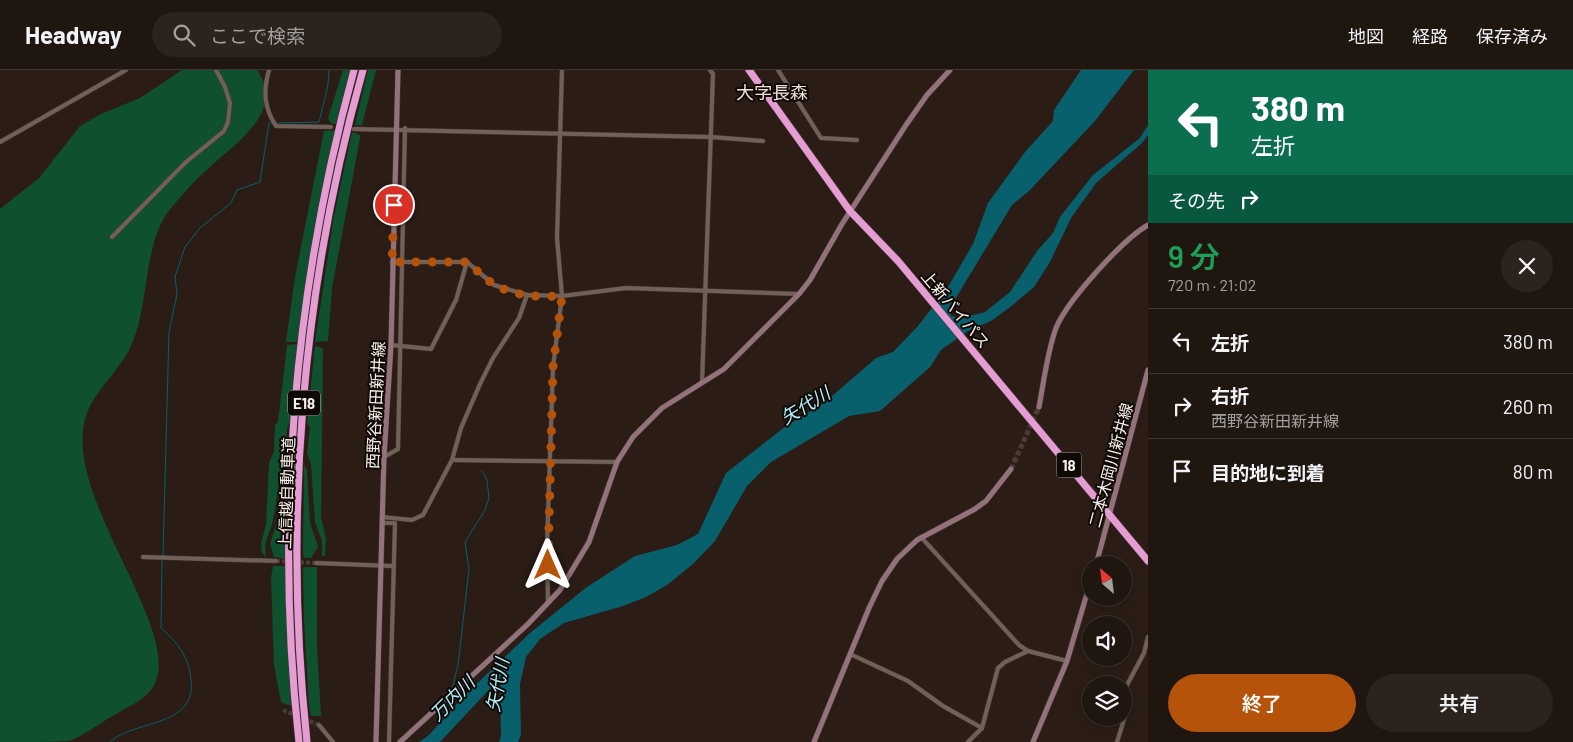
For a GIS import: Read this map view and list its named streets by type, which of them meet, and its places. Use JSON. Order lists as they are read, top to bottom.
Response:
{
  "streets": {
    "highway": [
      "上新バイパス",
      "E18",
      "18",
      "上信越自動車道"
    ],
    "street": ["西野谷新田新井線", "二本木岡川新井線"]
  },
  "crossings": [
    ["上新バイパス", "二本木岡川新井線"]
  ],
  "districts": ["大字長森"],
  "water": ["矢代川", "万内川"],
  "north": "top left",
  "page": {
    "header": "Headway",
    "search": "ここで検索",
    "nav": ["地図", "経路", "保存済み"],
    "turn": ["380 m", "左折"],
    "then": "その先",
    "heading": ["9 分", "720 m · 21:02"],
    "list": [
      {
        "name": "左折",
        "value": "380 m"
      },
      {
        "name": "右折",
        "note": "西野谷新田新井線",
        "value": "260 m"
      },
      {
        "name": "目的地に到着",
        "value": "80 m"
      }
    ],
    "buttons": ["終了", "共有"]
  }
}
